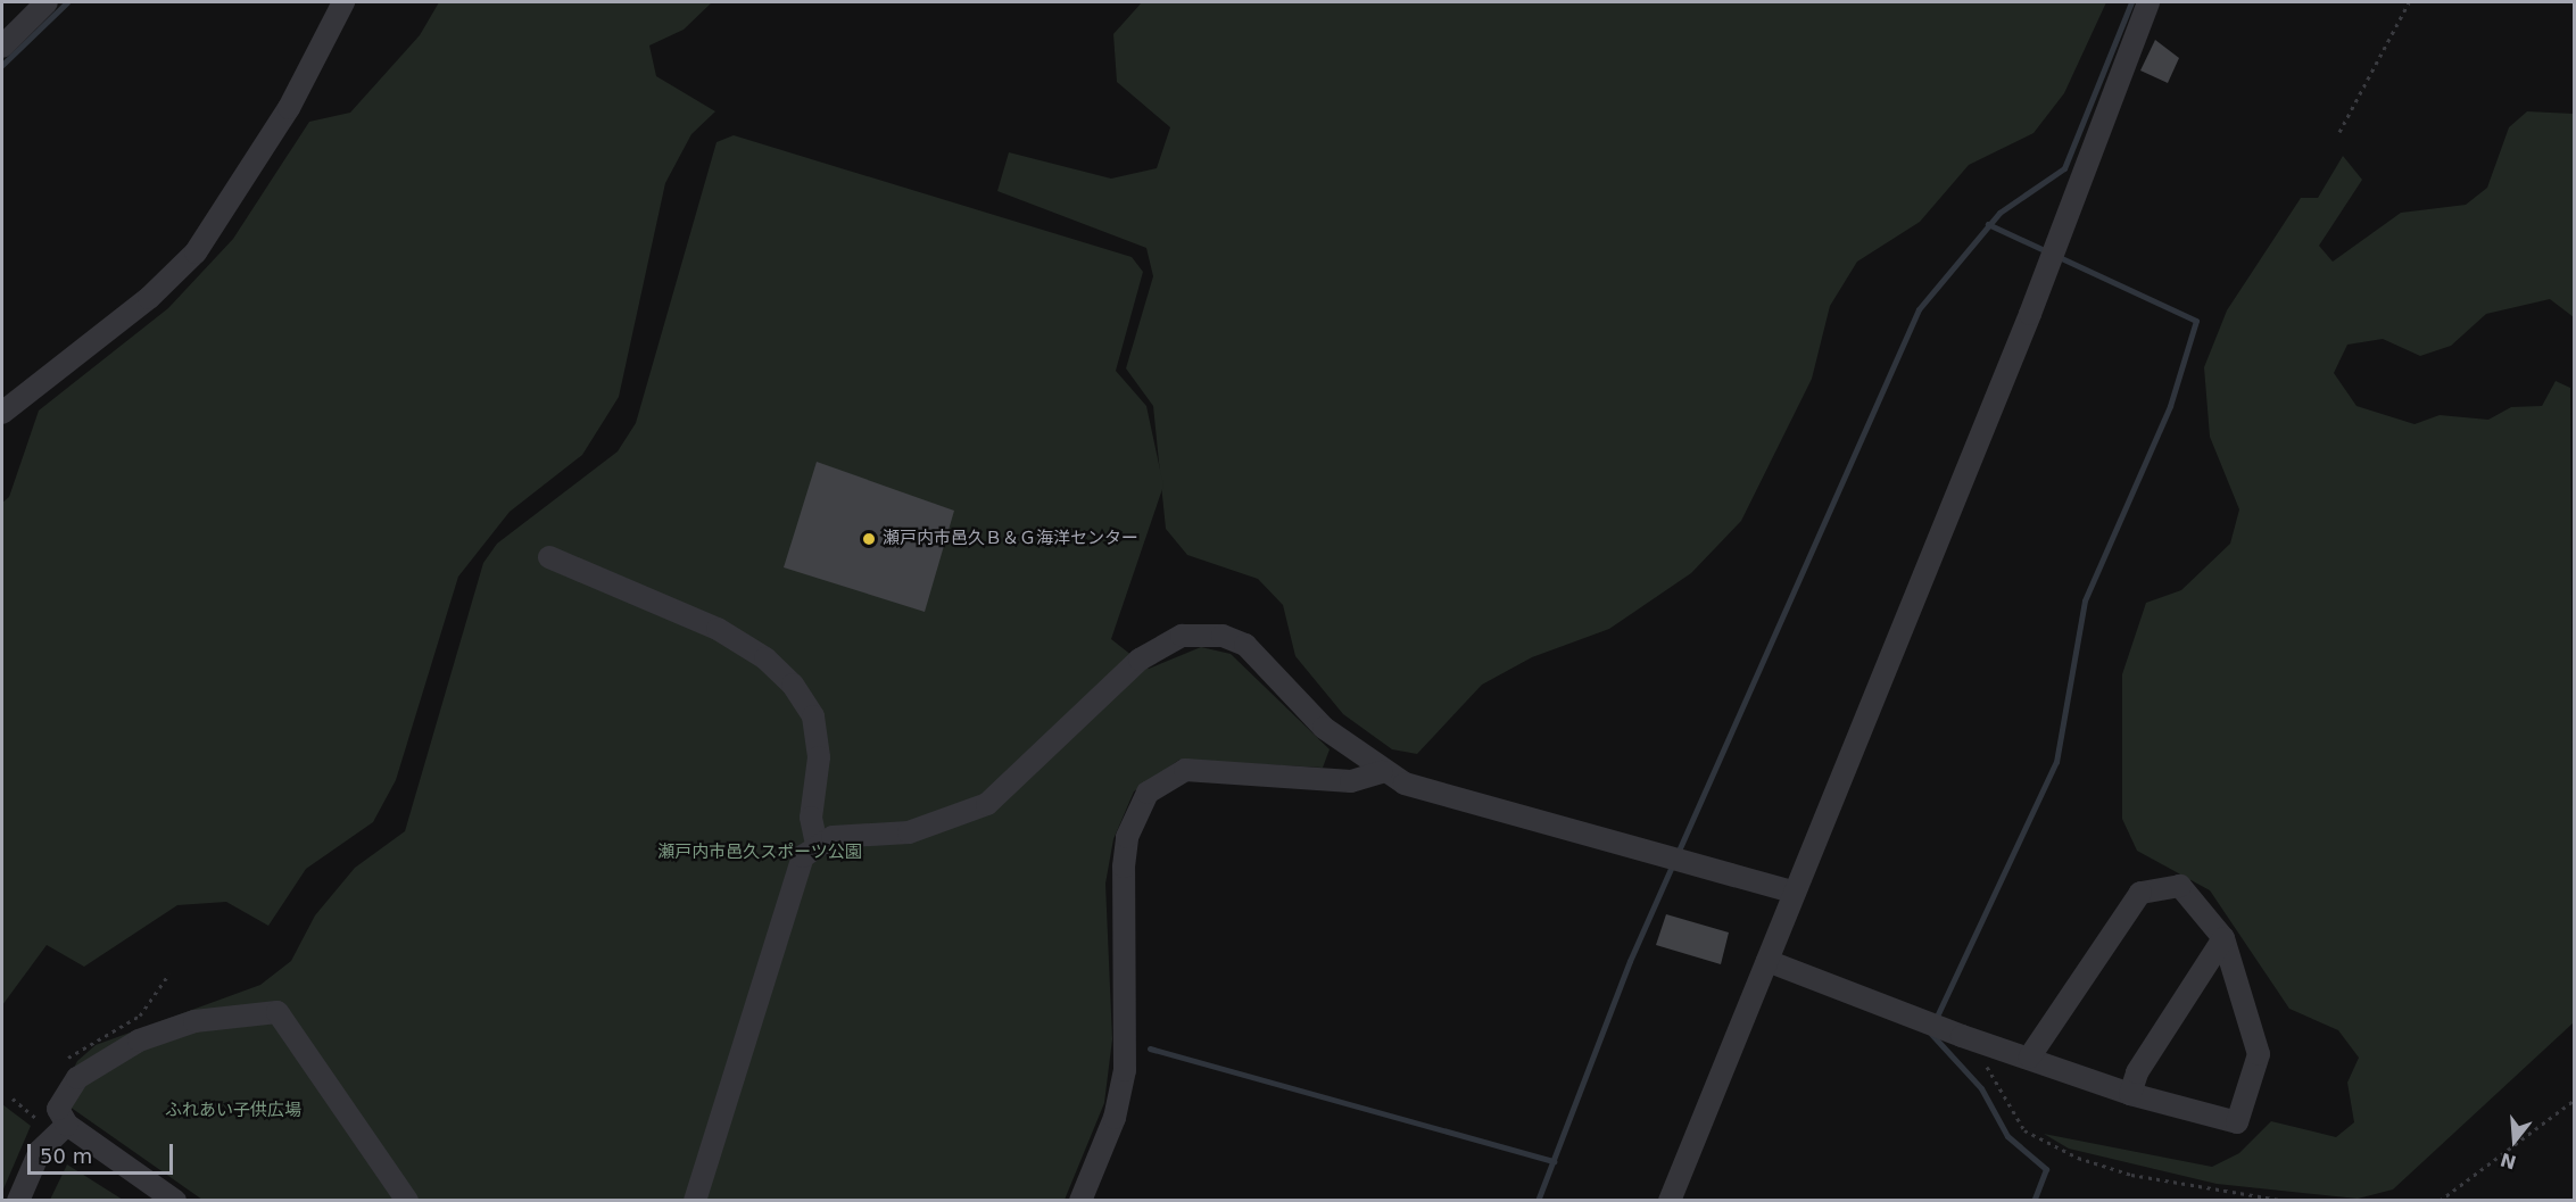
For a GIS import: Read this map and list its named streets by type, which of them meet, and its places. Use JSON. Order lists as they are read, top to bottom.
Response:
{
  "parks": ["瀬戸内市邑久スポーツ公園", "ふれあい子供広場"],
  "places": ["瀬戸内市邑久Ｂ＆Ｇ海洋センター"],
  "scale_bar": "50 m",
  "north": "bottom"
}
